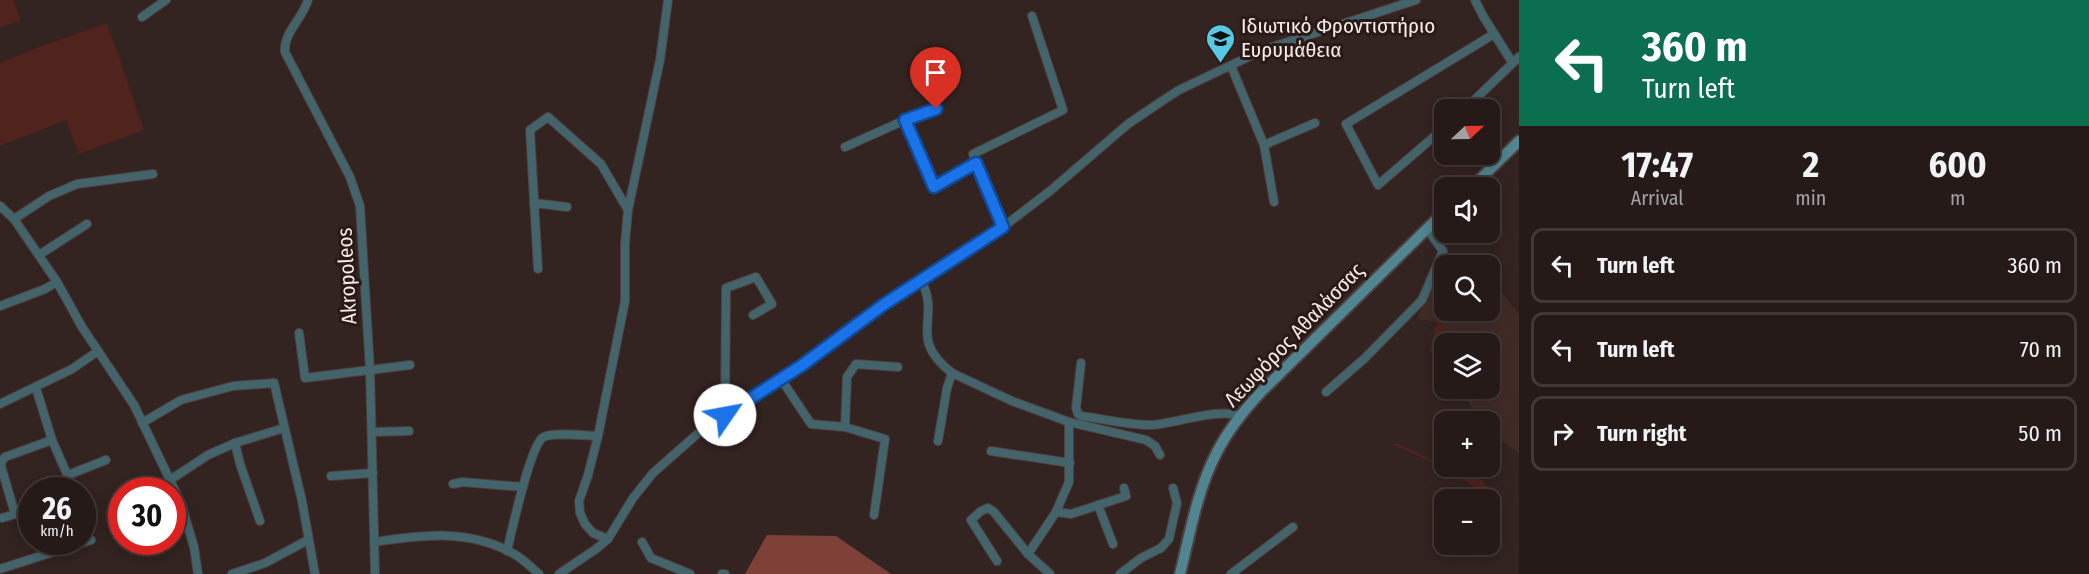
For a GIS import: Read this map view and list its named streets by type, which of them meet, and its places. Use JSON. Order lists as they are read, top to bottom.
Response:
{
  "streets": {
    "main road": ["Λεωφόρος Αθαλάσσας"],
    "street": ["Akropoleos"]
  },
  "places": {
    "school or university": ["Ιδιωτικό Φροντιστήριο Ευρυμάθεια"]
  },
  "north": "right",
  "page": {
    "turn": ["360 m", "Turn left"],
    "map_buttons": ["+", "−"],
    "eta": [
      "17:47",
      "Arrival",
      "2",
      "min",
      "600",
      "m"
    ],
    "list": [
      {
        "name": "Turn left",
        "value": "360 m"
      },
      {
        "name": "Turn left",
        "value": "70 m"
      },
      {
        "name": "Turn right",
        "value": "50 m"
      }
    ],
    "speed": "26 km/h",
    "limit": "30"
  }
}
